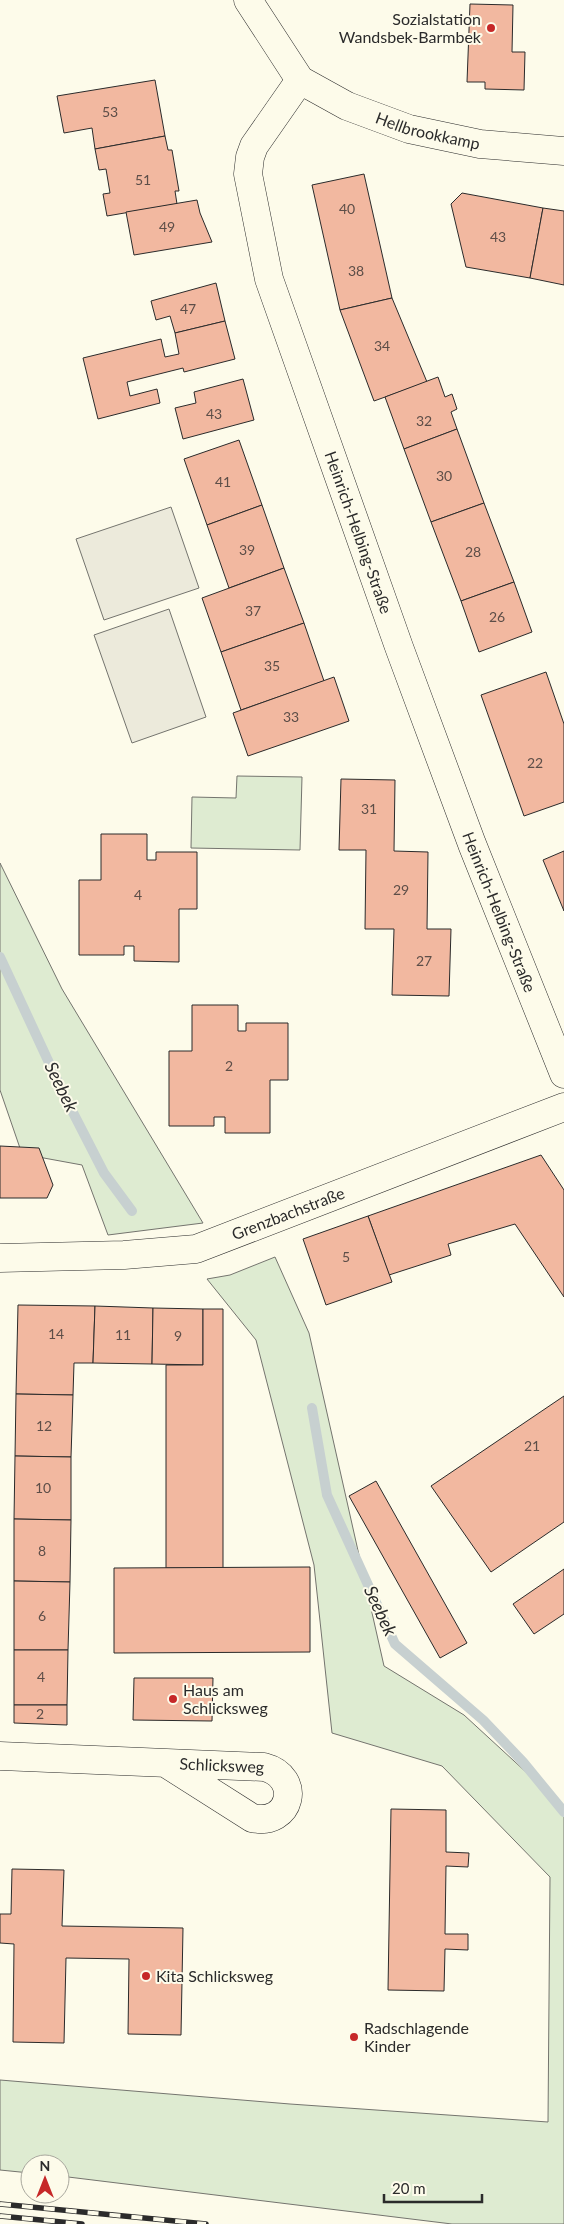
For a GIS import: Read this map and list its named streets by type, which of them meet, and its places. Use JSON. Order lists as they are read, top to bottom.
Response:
{
  "streets": {
    "street": [
      "Hellbrookkamp",
      "Heinrich-Helbing-Straße",
      "Grenzbachstraße",
      "Schlicksweg"
    ]
  },
  "crossings": [
    ["Hellbrookkamp", "Heinrich-Helbing-Straße"]
  ],
  "water": ["Seebek"],
  "places": [
    "Sozialstation Wandsbek-Barmbek",
    "Haus am Schlicksweg",
    "Kita Schlicksweg",
    "Radschlagende Kinder"
  ],
  "house_numbers": [
    "53",
    "51",
    "40",
    "49",
    "43",
    "38",
    "47",
    "34",
    "43",
    "32",
    "30",
    "41",
    "39",
    "28",
    "37",
    "26",
    "35",
    "33",
    "22",
    "31",
    "29",
    "4",
    "27",
    "2",
    "5",
    "14",
    "11",
    "9",
    "12",
    "21",
    "10",
    "8",
    "6",
    "4",
    "2"
  ],
  "scale_bar": "20 m",
  "north": "top"
}
